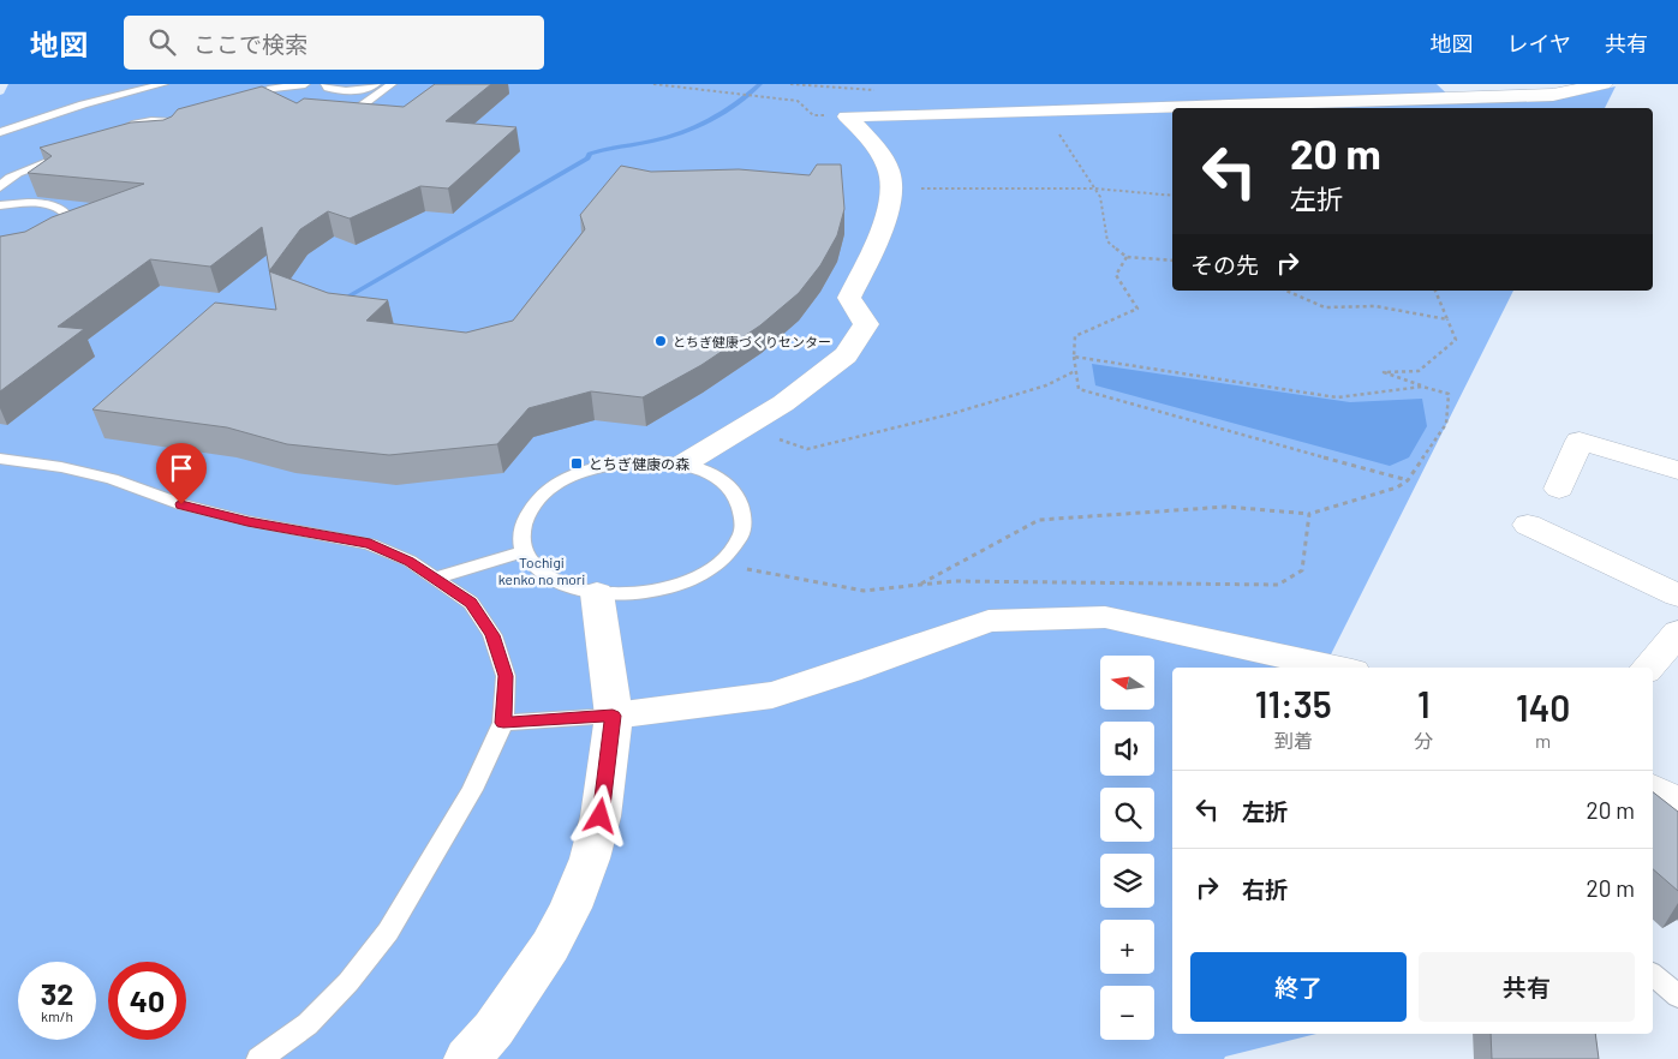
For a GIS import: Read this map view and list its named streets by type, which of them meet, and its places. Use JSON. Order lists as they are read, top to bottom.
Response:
{
  "parks": ["Tochigi kenko no mori"],
  "places": {
    "other": ["とちぎ健康づくりセンター"],
    "transit": ["とちぎ健康の森"]
  },
  "north": "left",
  "page": {
    "header": "地図",
    "search": "ここで検索",
    "nav": ["地図", "レイヤ", "共有"],
    "turn": ["20 m", "左折"],
    "then": "その先",
    "map_buttons": ["+", "−"],
    "eta": [
      "11:35",
      "到着",
      "1",
      "分",
      "140",
      "m"
    ],
    "list": [
      {
        "name": "左折",
        "value": "20 m"
      },
      {
        "name": "右折",
        "value": "20 m"
      }
    ],
    "buttons": ["終了", "共有"],
    "speed": "32 km/h",
    "limit": "40"
  }
}
